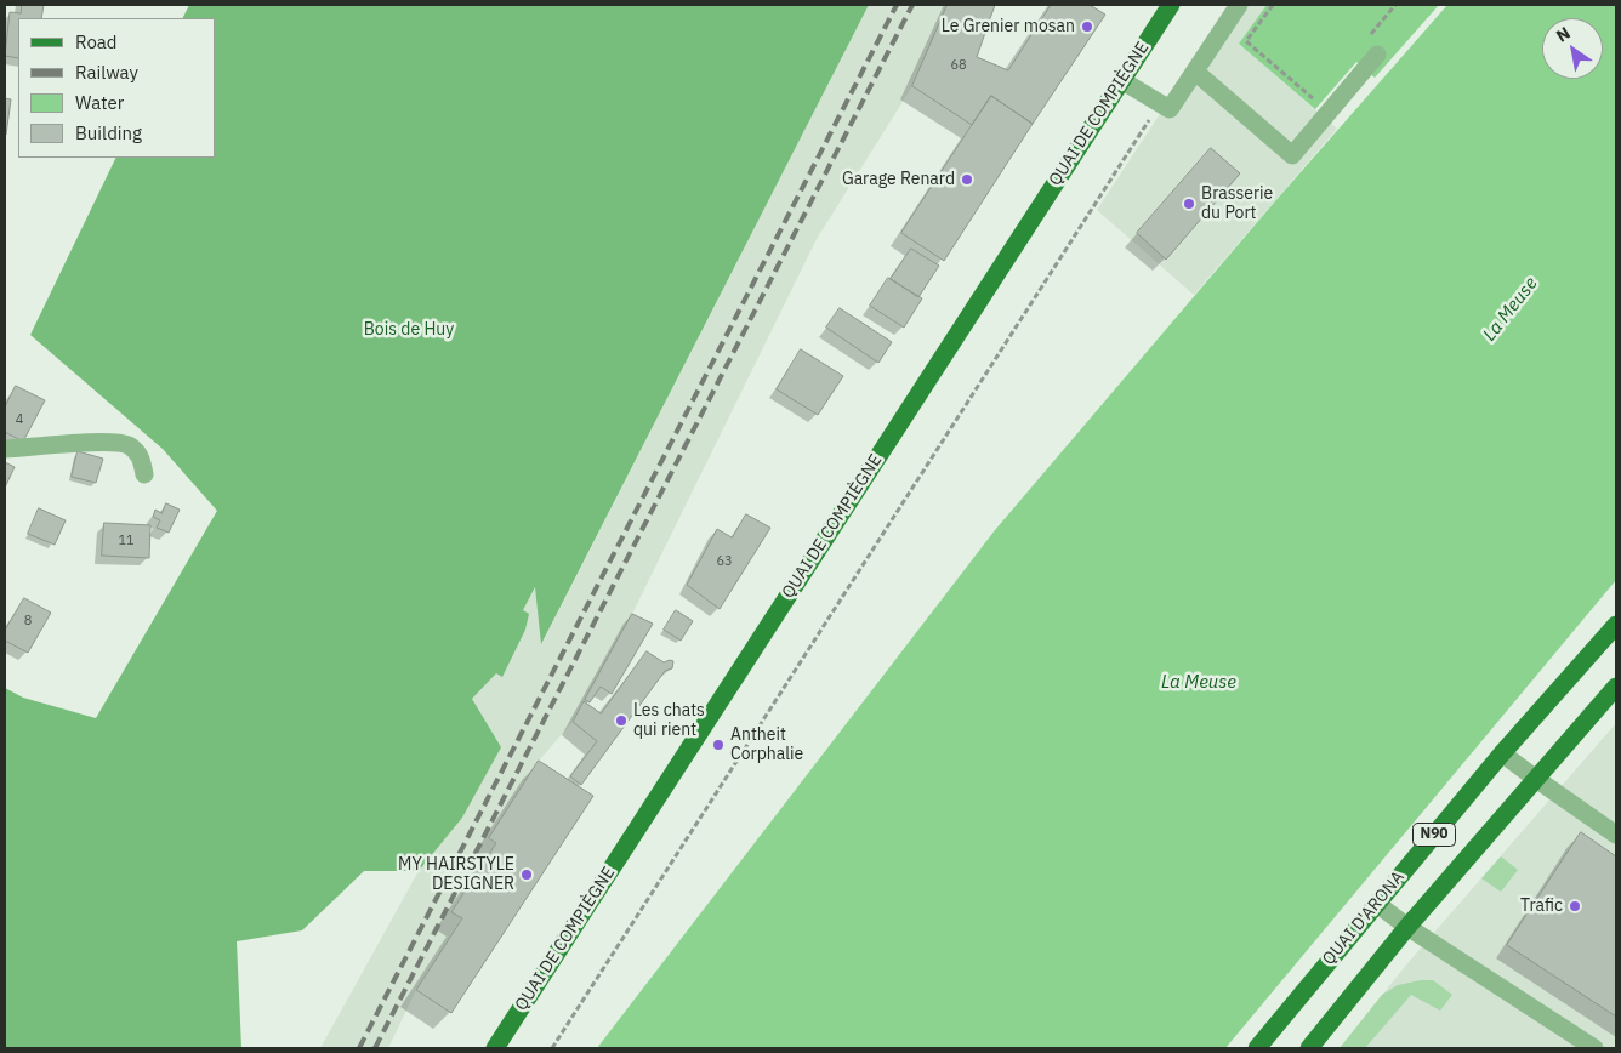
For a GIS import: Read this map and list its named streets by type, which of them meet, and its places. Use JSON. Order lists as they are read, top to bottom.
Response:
{
  "streets": {
    "main road": ["QUAI DE COMPIÈGNE", "N90", "QUAI D'ARONA"]
  },
  "water": ["La Meuse"],
  "parks": ["Bois de Huy"],
  "places": [
    "Le Grenier mosan",
    "Garage Renard",
    "Brasserie du Port",
    "Les chats qui rient",
    "Antheit Corphalie",
    "MY HAIRSTYLE DESIGNER",
    "Trafic"
  ],
  "house_numbers": [
    "68",
    "4",
    "11",
    "63",
    "8"
  ],
  "legend": [
    "Road",
    "Railway",
    "Water",
    "Building"
  ],
  "north": "top left"
}
